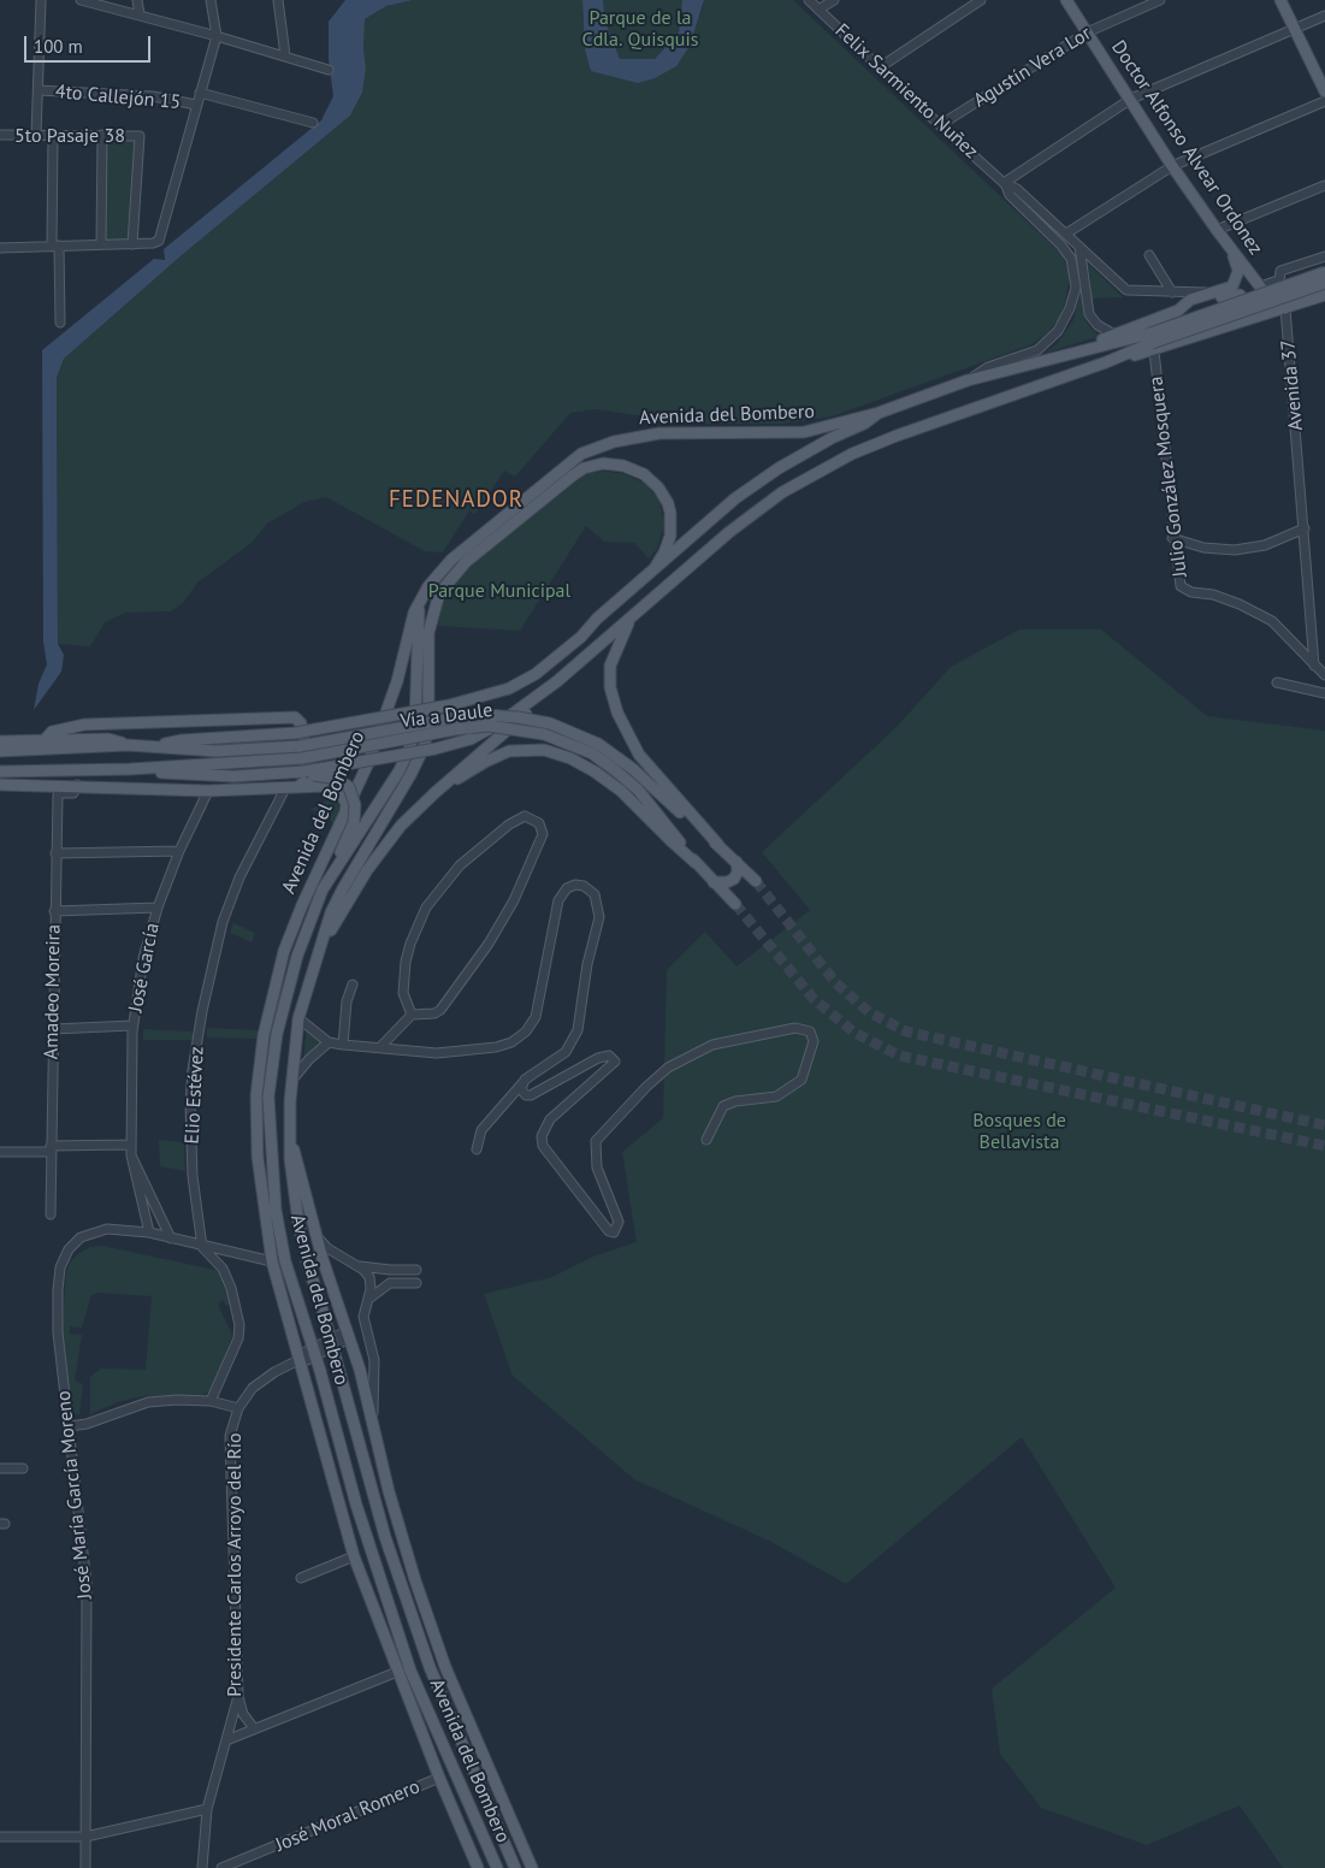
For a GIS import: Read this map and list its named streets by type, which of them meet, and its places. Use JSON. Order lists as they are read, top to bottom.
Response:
{
  "streets": {
    "main road": ["Doctor Alfonso Alvear Ordonez", "Avenida del Bombero", "Vía a Daule"],
    "street": [
      "Agustín Vera Lor",
      "Felix Sarmiento Nuñez",
      "4to Callejón 15",
      "5to Pasaje 38",
      "Avenida 37",
      "Julio González Mosquera",
      "José García",
      "Amadeo Moreira",
      "Elio Estévez",
      "José María García Moreno",
      "Presidente Carlos Arroyo del Río",
      "José Moral Romero"
    ]
  },
  "crossings": [
    ["Agustín Vera Lor", "Felix Sarmiento Nuñez"],
    ["Agustín Vera Lor", "Doctor Alfonso Alvear Ordonez"],
    ["Doctor Alfonso Alvear Ordonez", "Avenida 37"],
    ["Avenida 37", "Julio González Mosquera"],
    ["Avenida del Bombero", "Vía a Daule"],
    ["Avenida del Bombero", "Presidente Carlos Arroyo del Río"],
    ["Avenida del Bombero", "José Moral Romero"],
    ["José García", "Elio Estévez"],
    ["José García", "José María García Moreno"],
    ["Elio Estévez", "José María García Moreno"]
  ],
  "districts": ["FEDENADOR"],
  "parks": ["Parque de la Cdla. Quisquis", "Parque Municipal", "Bosques de Bellavista"],
  "scale_bar": "100 m"
}
